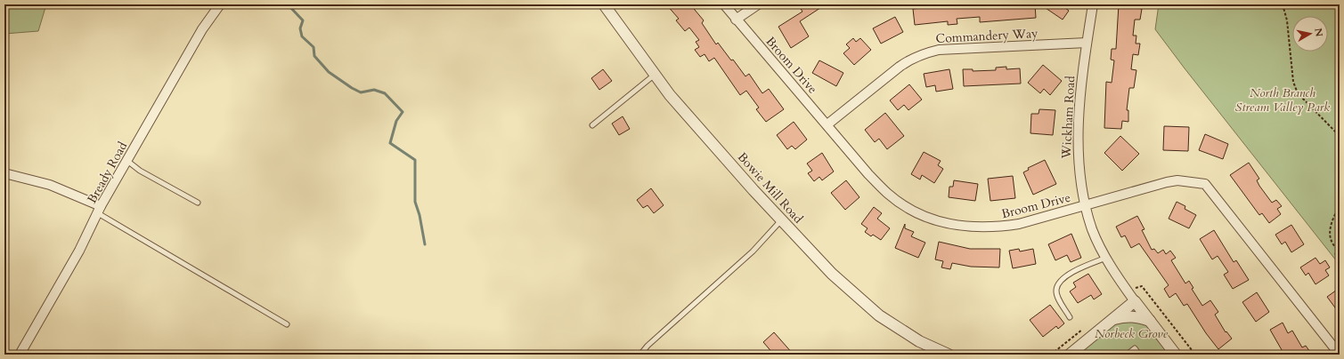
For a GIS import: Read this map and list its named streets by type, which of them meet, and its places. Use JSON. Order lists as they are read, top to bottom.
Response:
{
  "streets": {
    "street": [
      "Commandery Way",
      "Broom Drive",
      "Wickham Road",
      "Bready Road",
      "Bowie Mill Road"
    ]
  },
  "crossings": [
    ["Commandery Way", "Broom Drive"],
    ["Commandery Way", "Wickham Road"],
    ["Broom Drive", "Wickham Road"]
  ],
  "parks": ["North Branch Stream Valley Park", "Norbeck Grove"],
  "north": "right"
}
